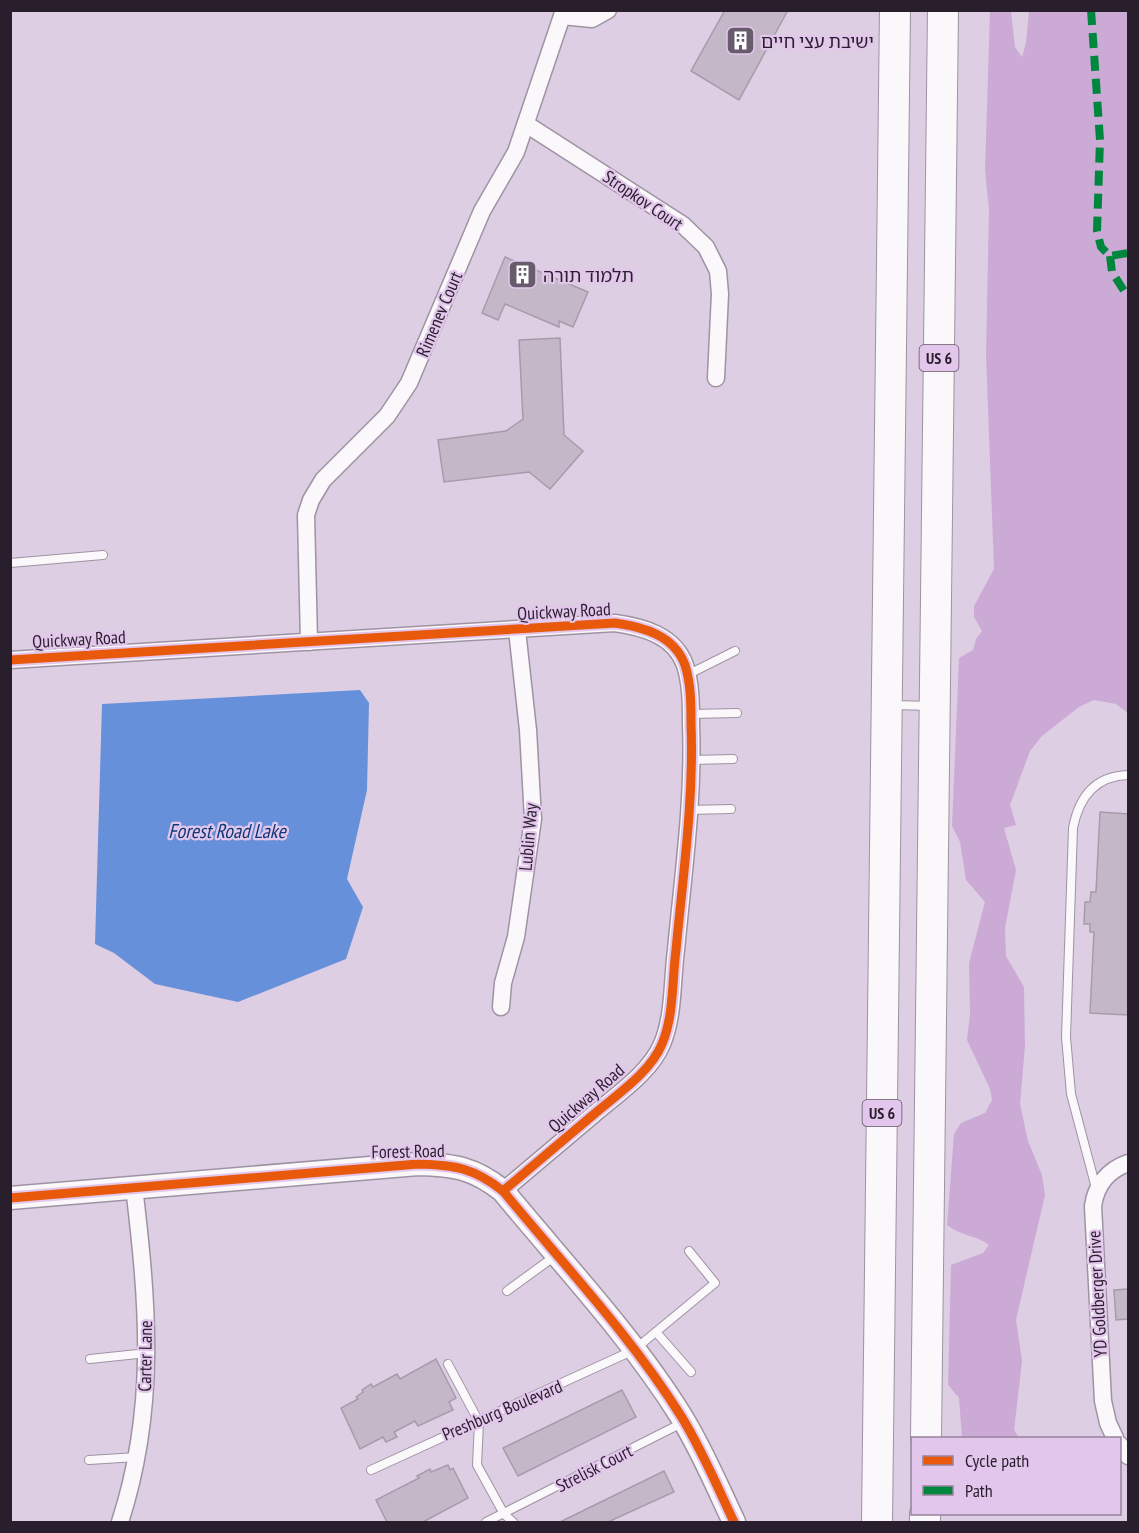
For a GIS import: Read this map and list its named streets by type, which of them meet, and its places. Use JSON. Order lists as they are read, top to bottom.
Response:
{
  "streets": {
    "highway": ["US 6"],
    "street": [
      "Stropkov Court",
      "Rimenev Court",
      "Quickway Road",
      "Lublin Way",
      "Forest Road",
      "YD Goldberger Drive",
      "Carter Lane"
    ],
    "lane": ["Preshburg Boulevard", "Strelisk Court"]
  },
  "crossings": [
    ["Stropkov Court", "Rimenev Court"],
    ["Rimenev Court", "Quickway Road"],
    ["Quickway Road", "Lublin Way"],
    ["Quickway Road", "Forest Road"],
    ["Forest Road", "Carter Lane"],
    ["Forest Road", "Preshburg Boulevard"],
    ["Forest Road", "Strelisk Court"]
  ],
  "water": ["Forest Road Lake"],
  "places": {
    "building": ["ישיבת עצי חיים", "תלמוד תורה"]
  },
  "legend": ["Cycle path", "Path"]
}
